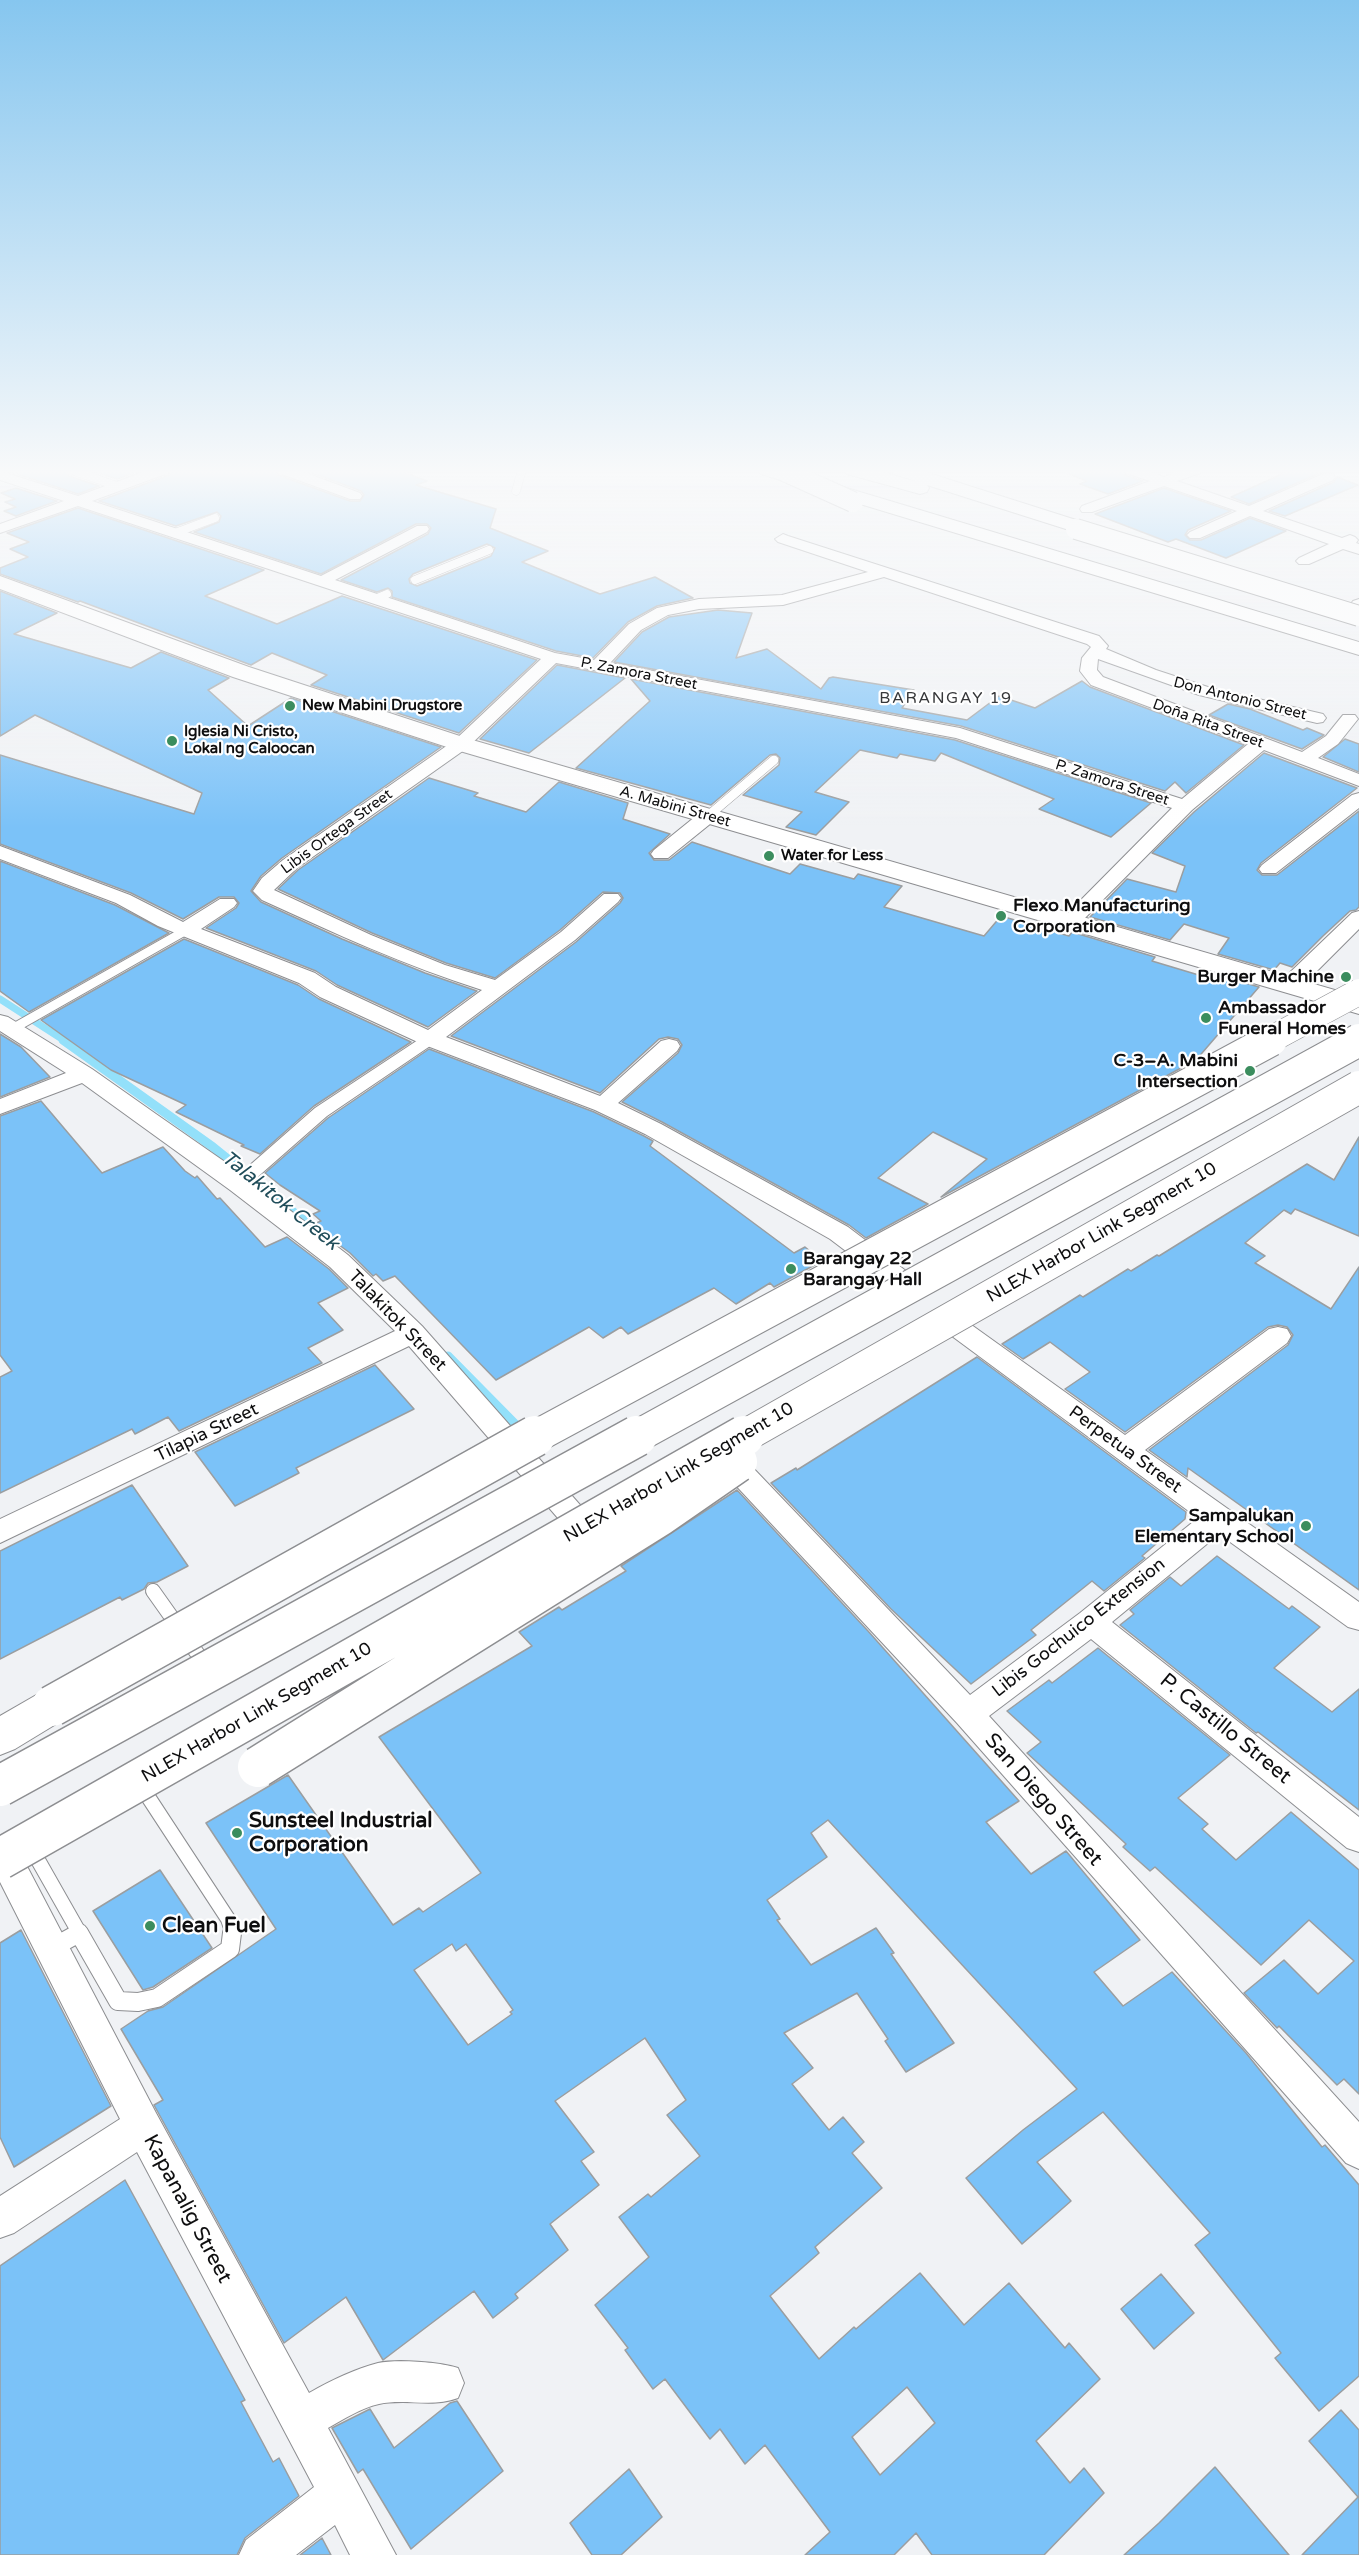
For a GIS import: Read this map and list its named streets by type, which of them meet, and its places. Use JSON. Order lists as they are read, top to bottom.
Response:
{
  "streets": {
    "main road": ["A. Mabini Street", "NLEX Harbor Link Segment 10"],
    "street": [
      "P. Zamora Street",
      "Don Antonio Street",
      "Doña Rita Street",
      "Libis Ortega Street",
      "Talakitok Street",
      "Tilapia Street",
      "Perpetua Street",
      "Libis Gochuico Extension",
      "P. Castillo Street",
      "San Diego Street",
      "Kapanalig Street"
    ]
  },
  "crossings": [
    ["P. Zamora Street", "Libis Ortega Street"],
    ["Don Antonio Street", "Doña Rita Street"],
    ["A. Mabini Street", "Libis Ortega Street"],
    ["NLEX Harbor Link Segment 10", "Perpetua Street"],
    ["NLEX Harbor Link Segment 10", "Kapanalig Street"],
    ["Talakitok Street", "Tilapia Street"],
    ["Perpetua Street", "Libis Gochuico Extension"],
    ["Libis Gochuico Extension", "P. Castillo Street"],
    ["Libis Gochuico Extension", "San Diego Street"]
  ],
  "districts": ["BARANGAY 19"],
  "water": ["Talakitok Creek"],
  "places": [
    "New Mabini Drugstore",
    "Iglesia Ni Cristo, Lokal ng Caloocan",
    "Water for Less",
    "Flexo Manufacturing Corporation",
    "Burger Machine",
    "Ambassador Funeral Homes",
    "C-3–A. Mabini Intersection",
    "Barangay 22 Barangay Hall",
    "Sampalukan Elementary School",
    "Sunsteel Industrial Corporation",
    "Clean Fuel"
  ]
}
